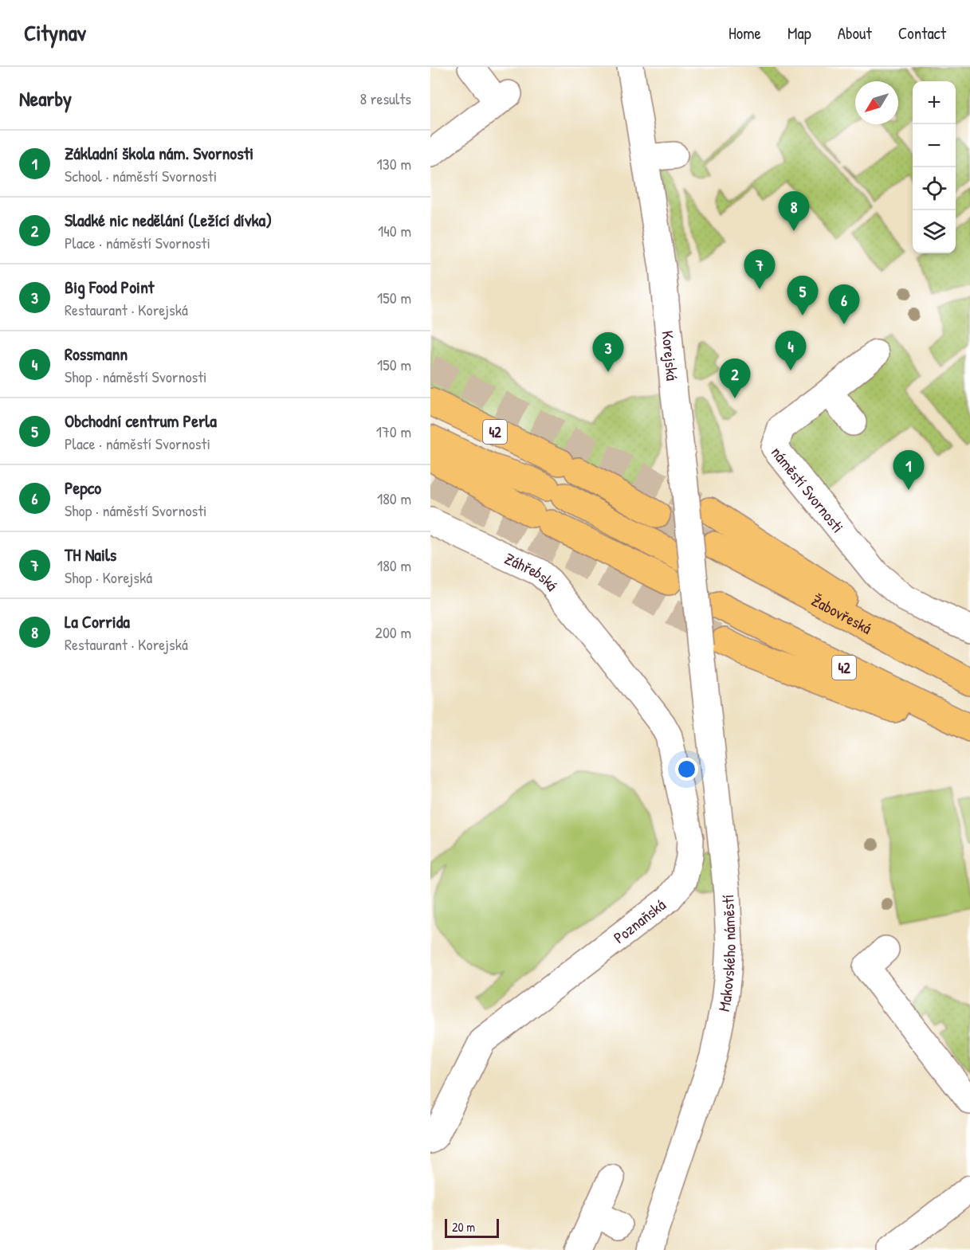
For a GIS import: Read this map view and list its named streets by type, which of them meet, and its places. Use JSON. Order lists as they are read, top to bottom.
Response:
{
  "streets": {
    "highway": ["42", "Žabovřeská"],
    "street": [
      "Korejská",
      "náměstí Svornosti",
      "Záhřebská",
      "Poznaňská",
      "Makovského náměstí"
    ]
  },
  "crossings": [
    ["Korejská", "42"],
    ["Korejská", "Makovského náměstí"],
    ["42", "Makovského náměstí"],
    ["Záhřebská", "Poznaňská"]
  ],
  "scale_bar": "20 m",
  "north": "bottom left",
  "page": {
    "header": "Citynav",
    "nav": [
      "Home",
      "Map",
      "About",
      "Contact"
    ],
    "heading": ["Nearby", "8 results"],
    "map_buttons": ["+", "−"],
    "list": [
      {
        "mark": "1",
        "name": "Základní škola nám. Svornosti",
        "note": "School · náměstí Svornosti",
        "value": "130 m"
      },
      {
        "mark": "2",
        "name": "Sladké nic nedělání (Ležící dívka)",
        "note": "Place · náměstí Svornosti",
        "value": "140 m"
      },
      {
        "mark": "3",
        "name": "Big Food Point",
        "note": "Restaurant · Korejská",
        "value": "150 m"
      },
      {
        "mark": "4",
        "name": "Rossmann",
        "note": "Shop · náměstí Svornosti",
        "value": "150 m"
      },
      {
        "mark": "5",
        "name": "Obchodní centrum Perla",
        "note": "Place · náměstí Svornosti",
        "value": "170 m"
      },
      {
        "mark": "6",
        "name": "Pepco",
        "note": "Shop · náměstí Svornosti",
        "value": "180 m"
      },
      {
        "mark": "7",
        "name": "TH Nails",
        "note": "Shop · Korejská",
        "value": "180 m"
      },
      {
        "mark": "8",
        "name": "La Corrida",
        "note": "Restaurant · Korejská",
        "value": "200 m"
      }
    ],
    "pins": [
      "8",
      "7",
      "5",
      "6",
      "4",
      "3",
      "2",
      "1"
    ],
    "scale": "20 m"
  }
}
